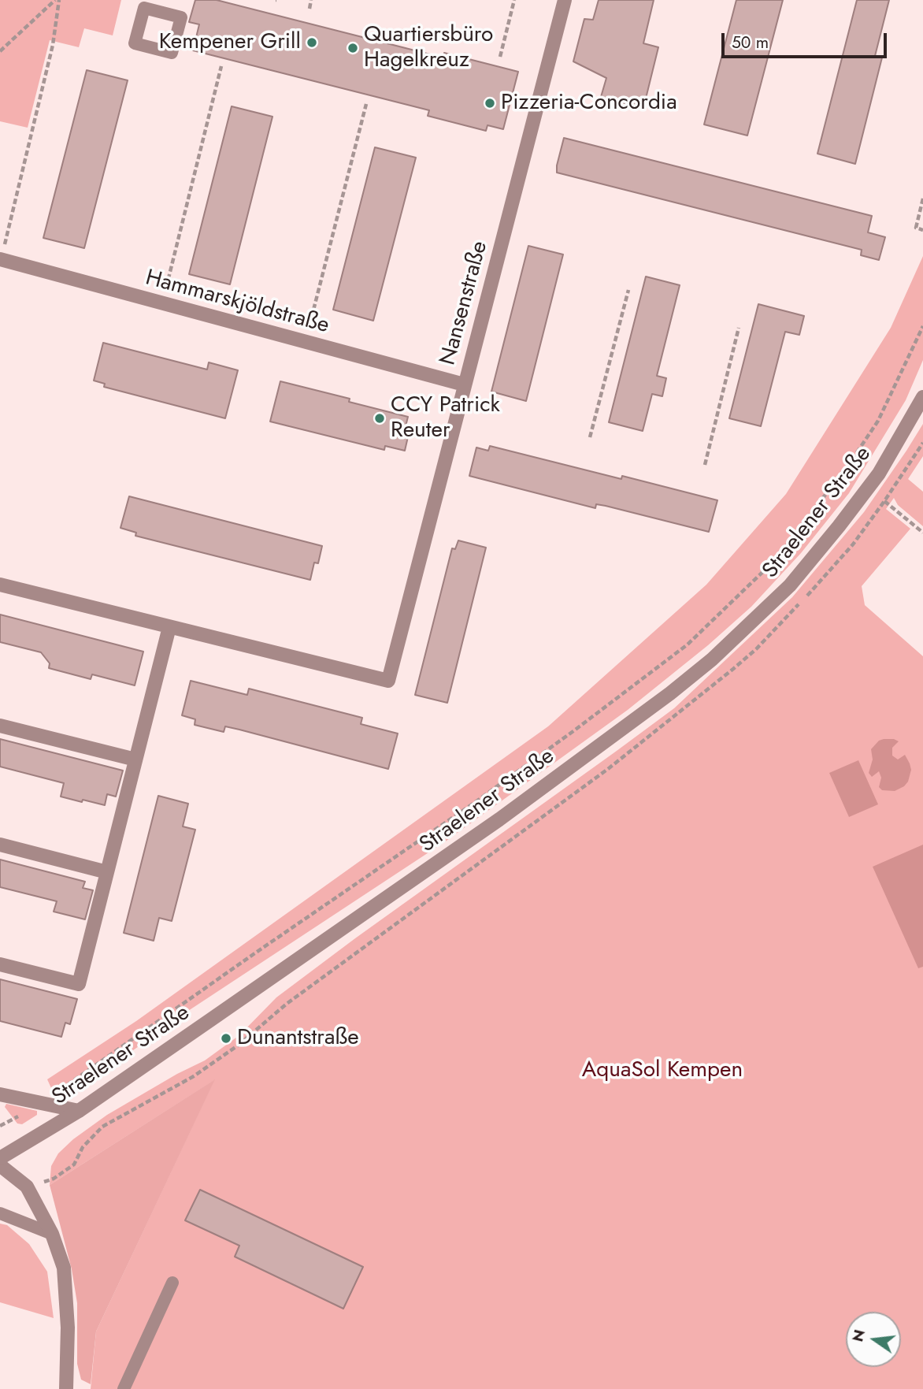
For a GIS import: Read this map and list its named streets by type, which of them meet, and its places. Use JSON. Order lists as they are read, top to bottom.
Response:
{
  "streets": {
    "street": ["Hammarskjöldstraße", "Nansenstraße", "Straelener Straße"]
  },
  "crossings": [
    ["Hammarskjöldstraße", "Nansenstraße"]
  ],
  "parks": ["AquaSol Kempen"],
  "places": [
    "Kempener Grill",
    "Quartiersbüro Hagelkreuz",
    "Pizzeria-Concordia",
    "CCY Patrick Reuter",
    "Dunantstraße"
  ],
  "scale_bar": "50 m",
  "north": "left"
}
